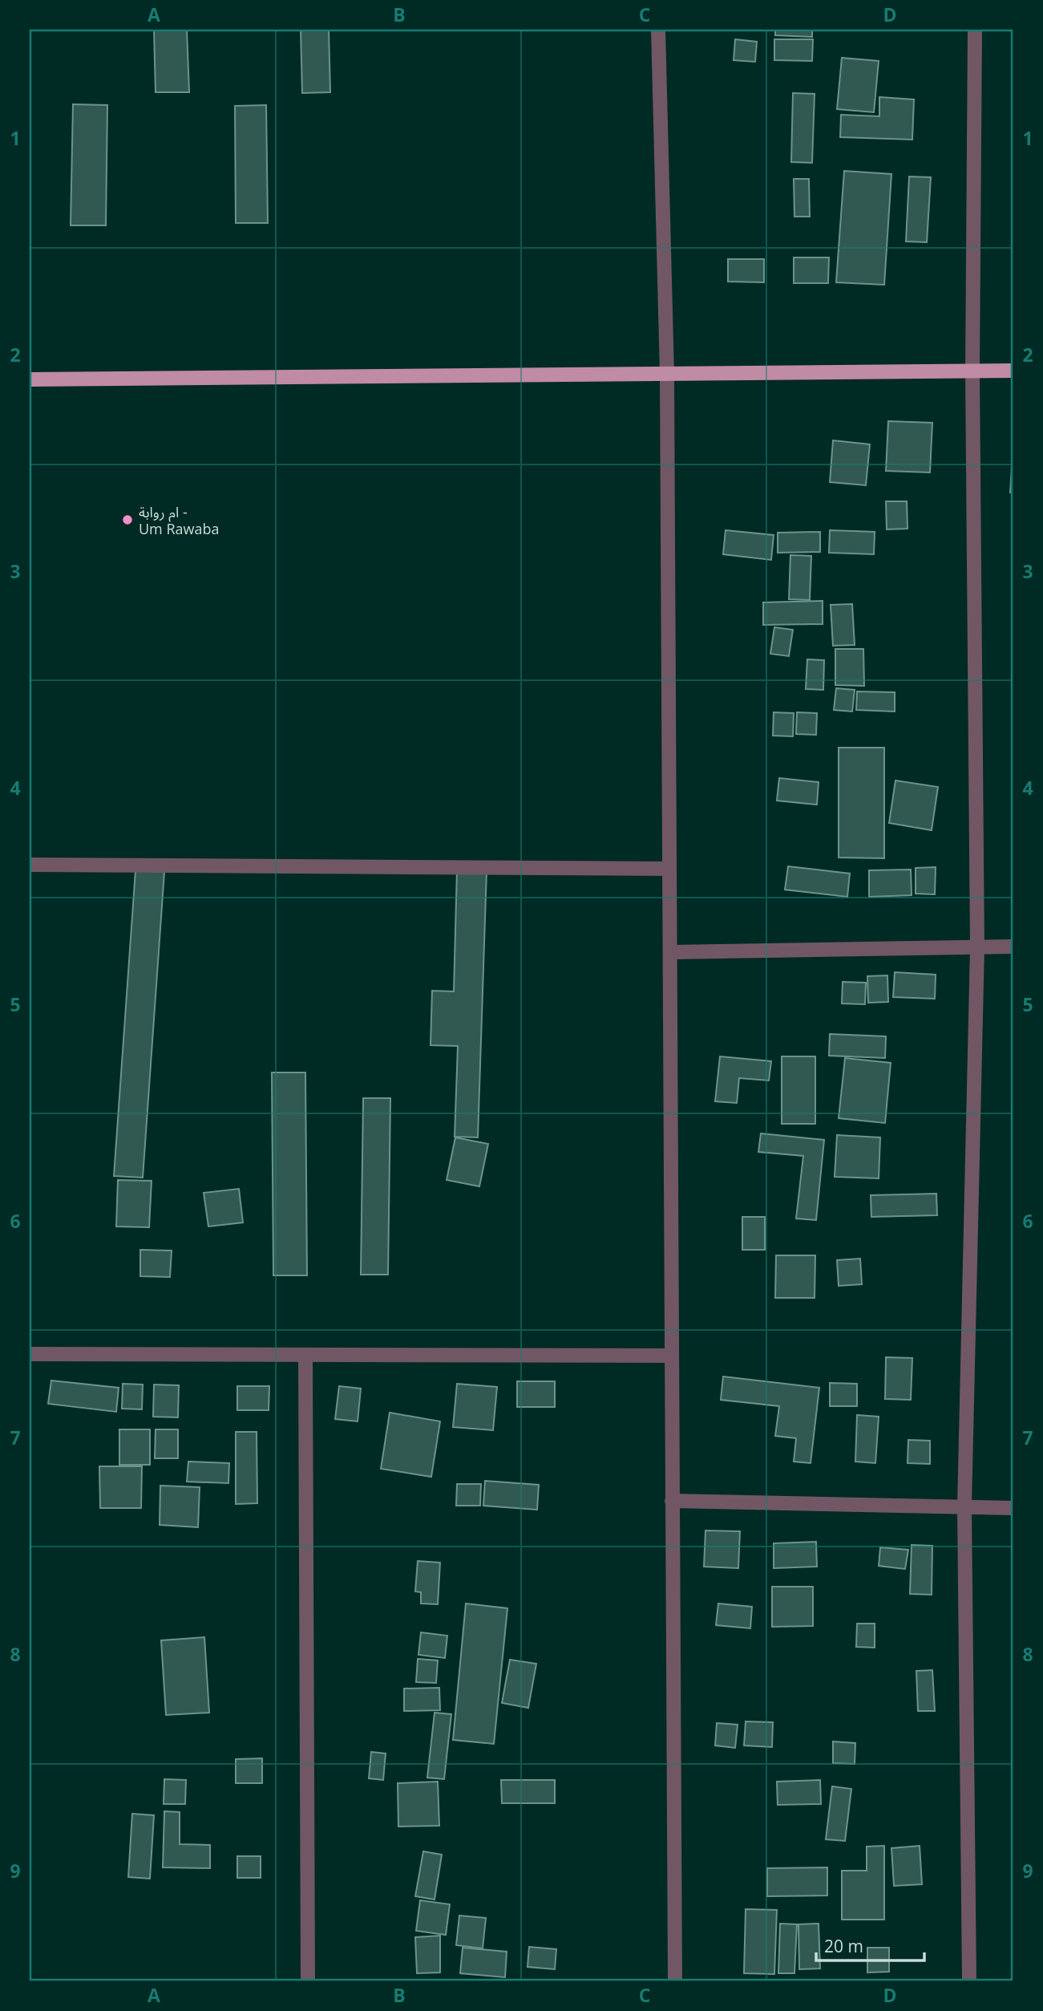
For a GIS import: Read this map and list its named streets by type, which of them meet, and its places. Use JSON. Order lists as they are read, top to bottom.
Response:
{
  "places": ["ام روابة - Um Rawaba"],
  "scale_bar": "20 m",
  "grid": {
    "columns": [
      "A",
      "B",
      "C",
      "D"
    ],
    "rows": [
      "1",
      "2",
      "3",
      "4",
      "5",
      "6",
      "7",
      "8",
      "9"
    ]
  }
}
